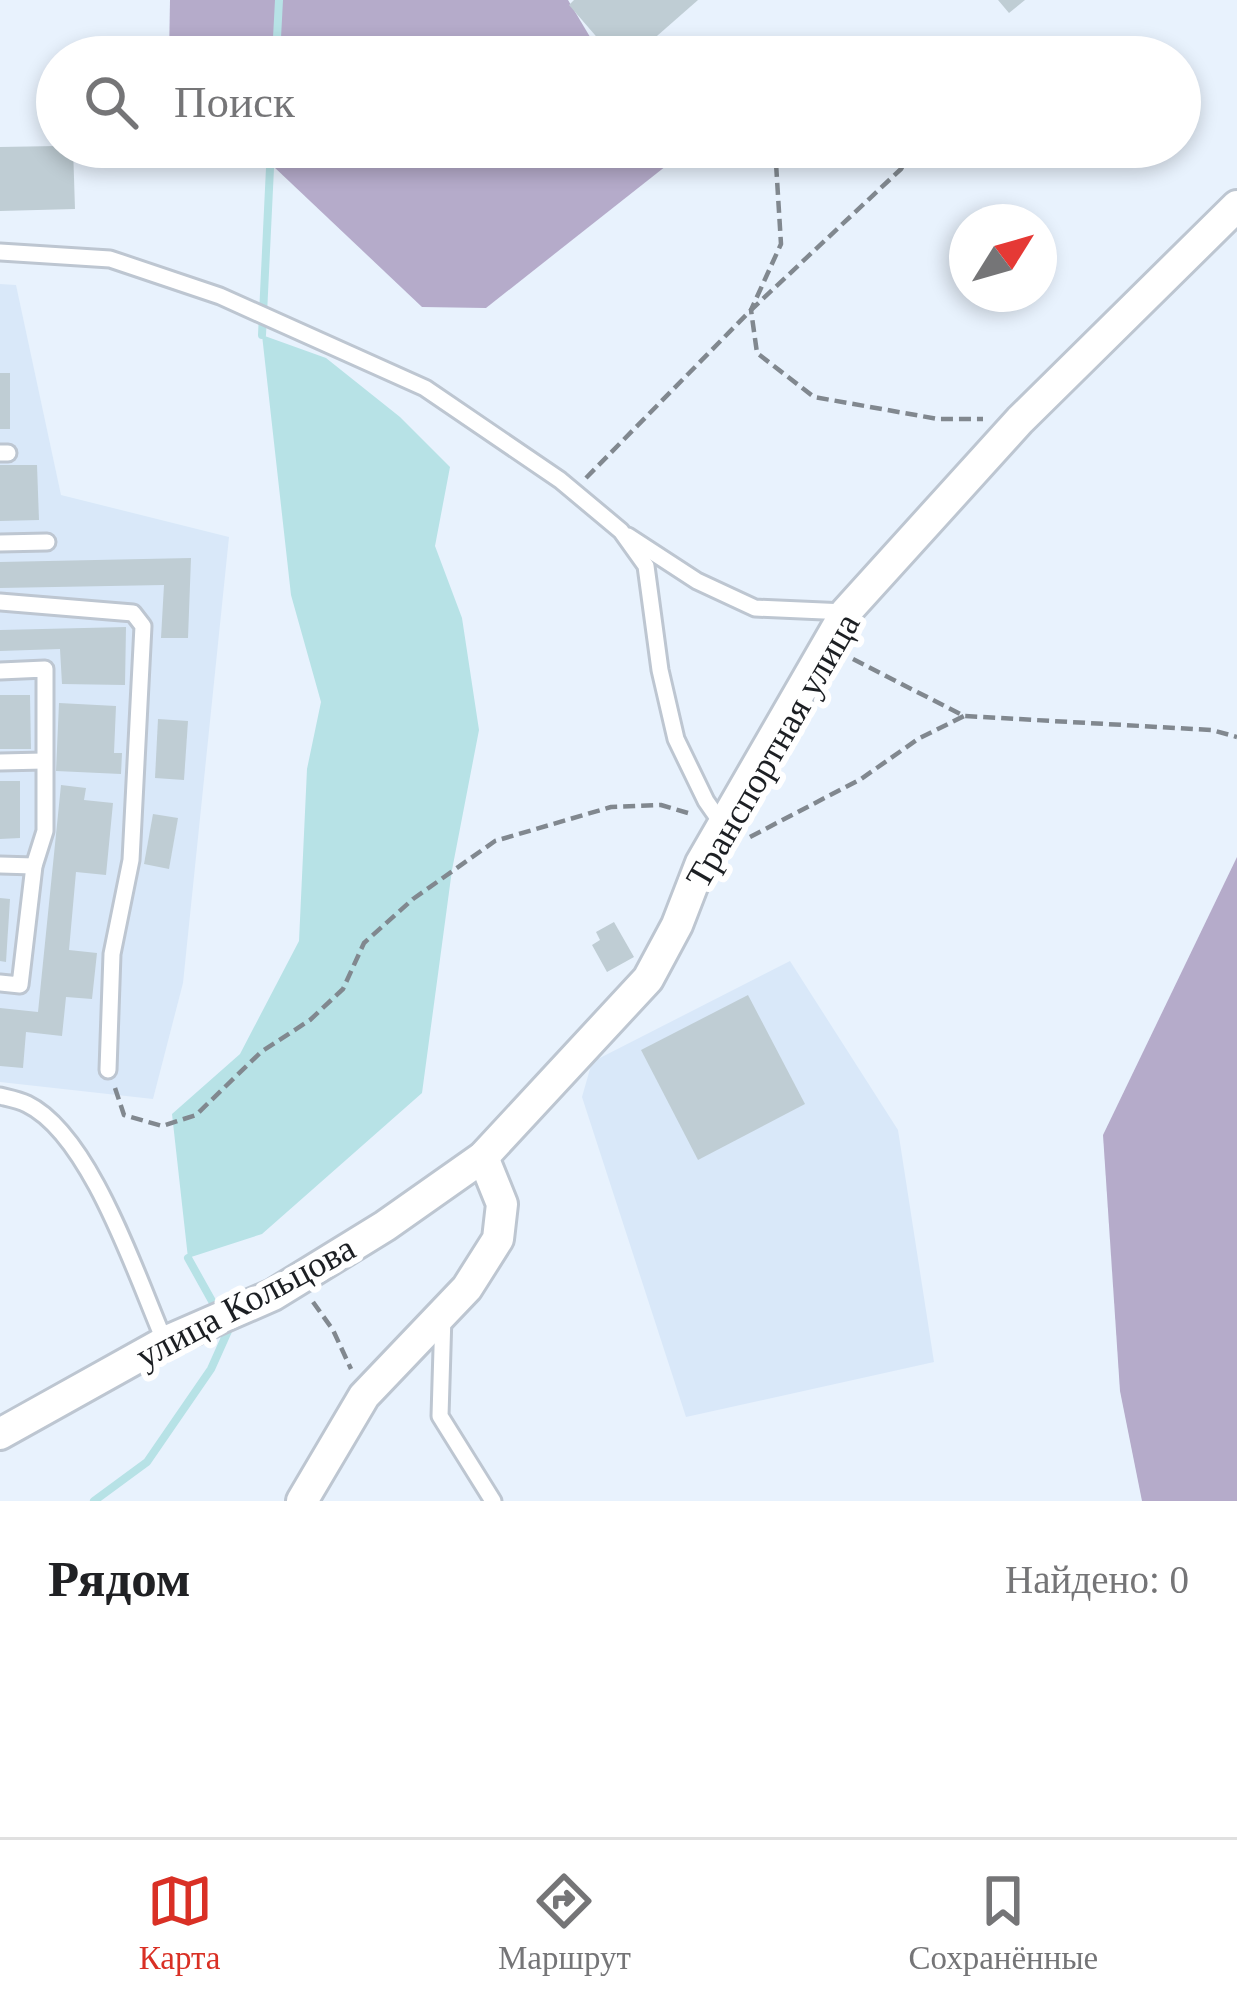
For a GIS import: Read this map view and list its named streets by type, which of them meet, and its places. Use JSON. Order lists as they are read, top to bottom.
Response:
{
  "streets": {
    "street": ["Транспортная улица", "улица Кольцова"]
  },
  "crossings": [
    ["Транспортная улица", "улица Кольцова"]
  ],
  "north": "top right",
  "page": {
    "search": "Поиск",
    "heading": ["Рядом", "Найдено: 0"],
    "nav": ["Карта", "Маршрут", "Сохранённые"]
  }
}
